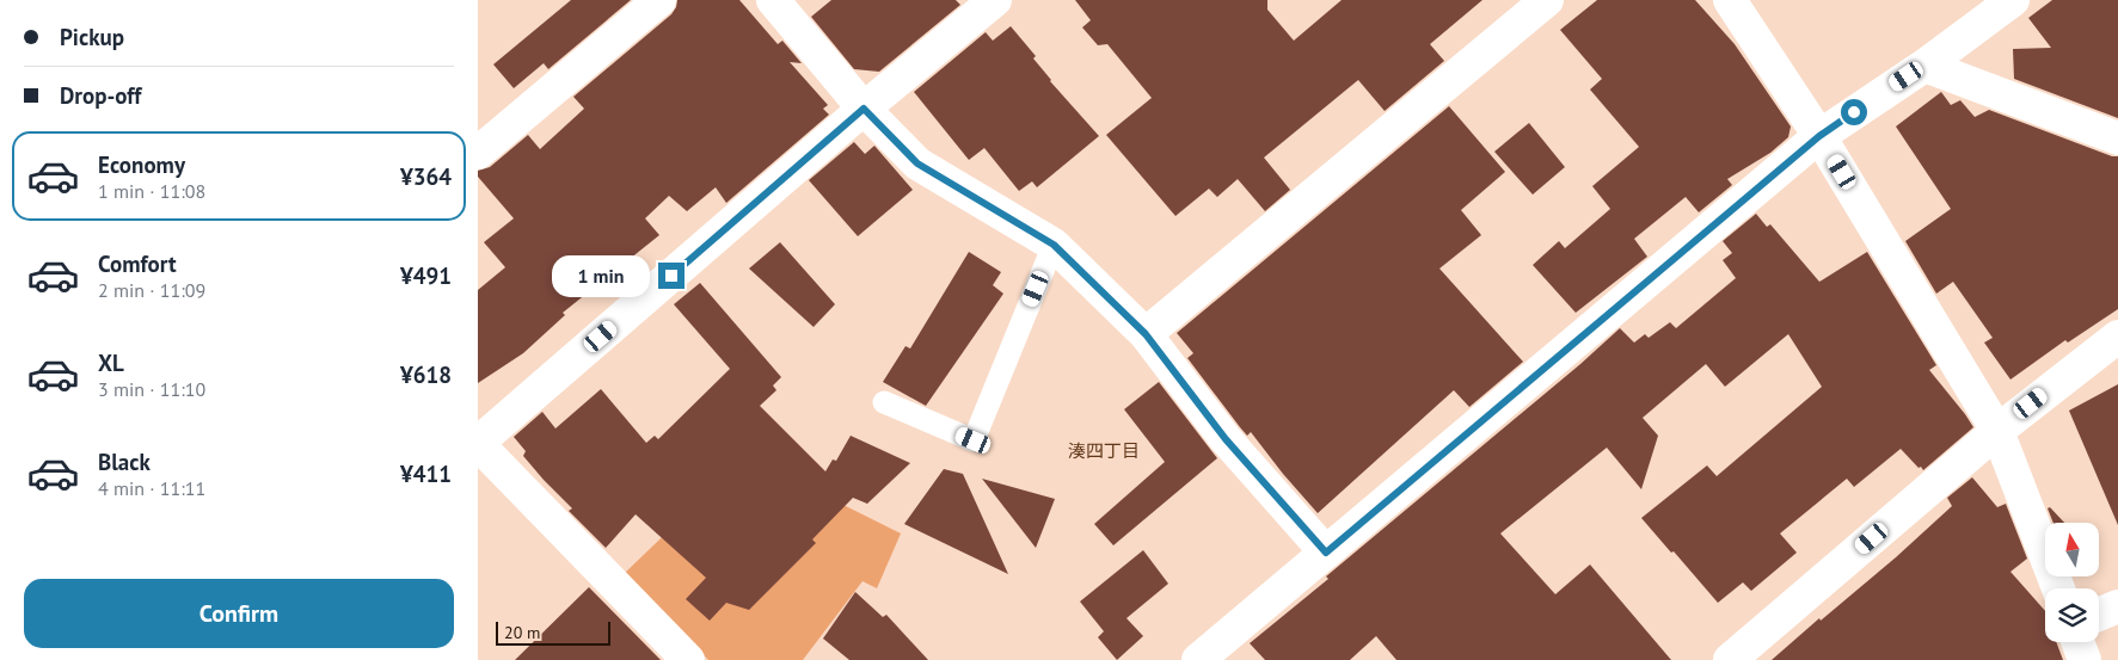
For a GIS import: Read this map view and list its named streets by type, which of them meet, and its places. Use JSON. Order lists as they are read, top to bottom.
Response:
{
  "districts": ["湊四丁目"],
  "scale_bar": "20 m",
  "north": "top",
  "page": {
    "banner": ["Pickup", "Drop-off"],
    "list": [
      {
        "name": "Economy",
        "note": "1 min · 11:08",
        "value": "¥364"
      },
      {
        "name": "Comfort",
        "note": "2 min · 11:09",
        "value": "¥491"
      },
      {
        "name": "XL",
        "note": "3 min · 11:10",
        "value": "¥618"
      },
      {
        "name": "Black",
        "note": "4 min · 11:11",
        "value": "¥411"
      }
    ],
    "bubble": "1 min",
    "buttons": "Confirm",
    "scale": "20 m"
  }
}
